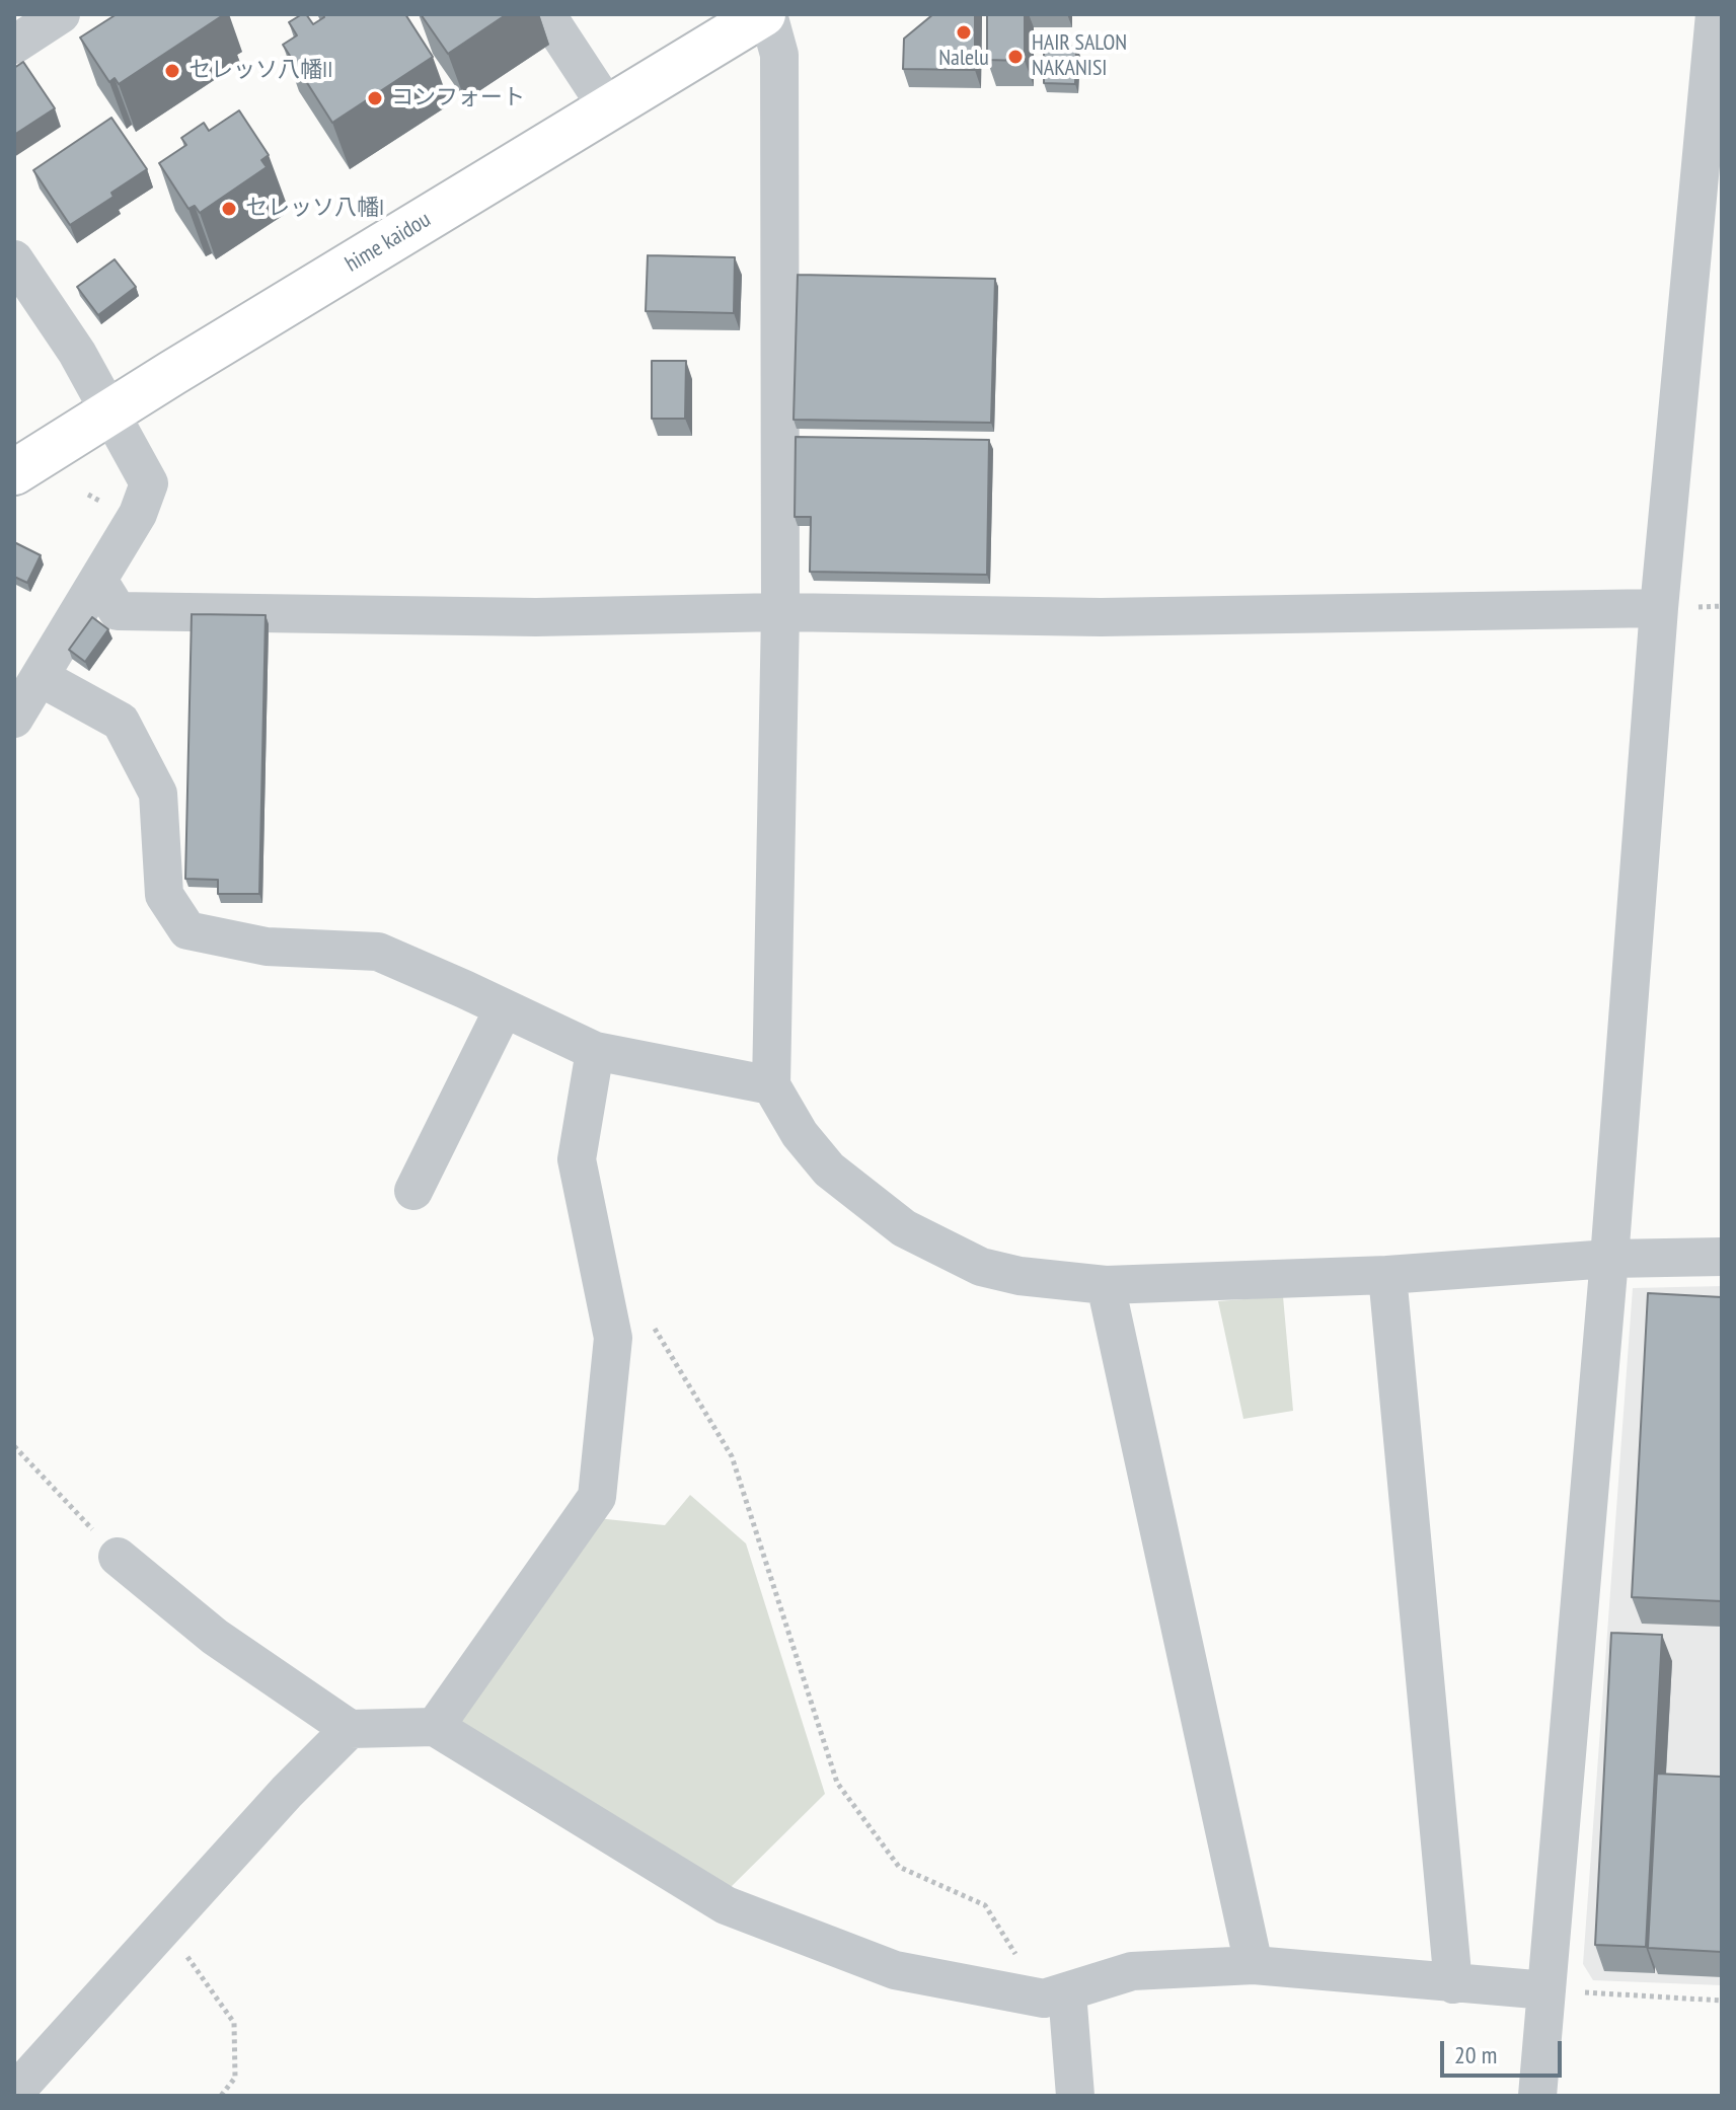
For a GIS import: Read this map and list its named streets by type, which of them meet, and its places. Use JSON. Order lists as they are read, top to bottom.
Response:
{
  "streets": {
    "main road": ["hime kaidou"]
  },
  "places": [
    "Nalelu",
    "HAIR SALON NAKANISI",
    "セレッソ八幡II",
    "コンフォート",
    "セレッソ八幡I"
  ],
  "scale_bar": "20 m"
}
